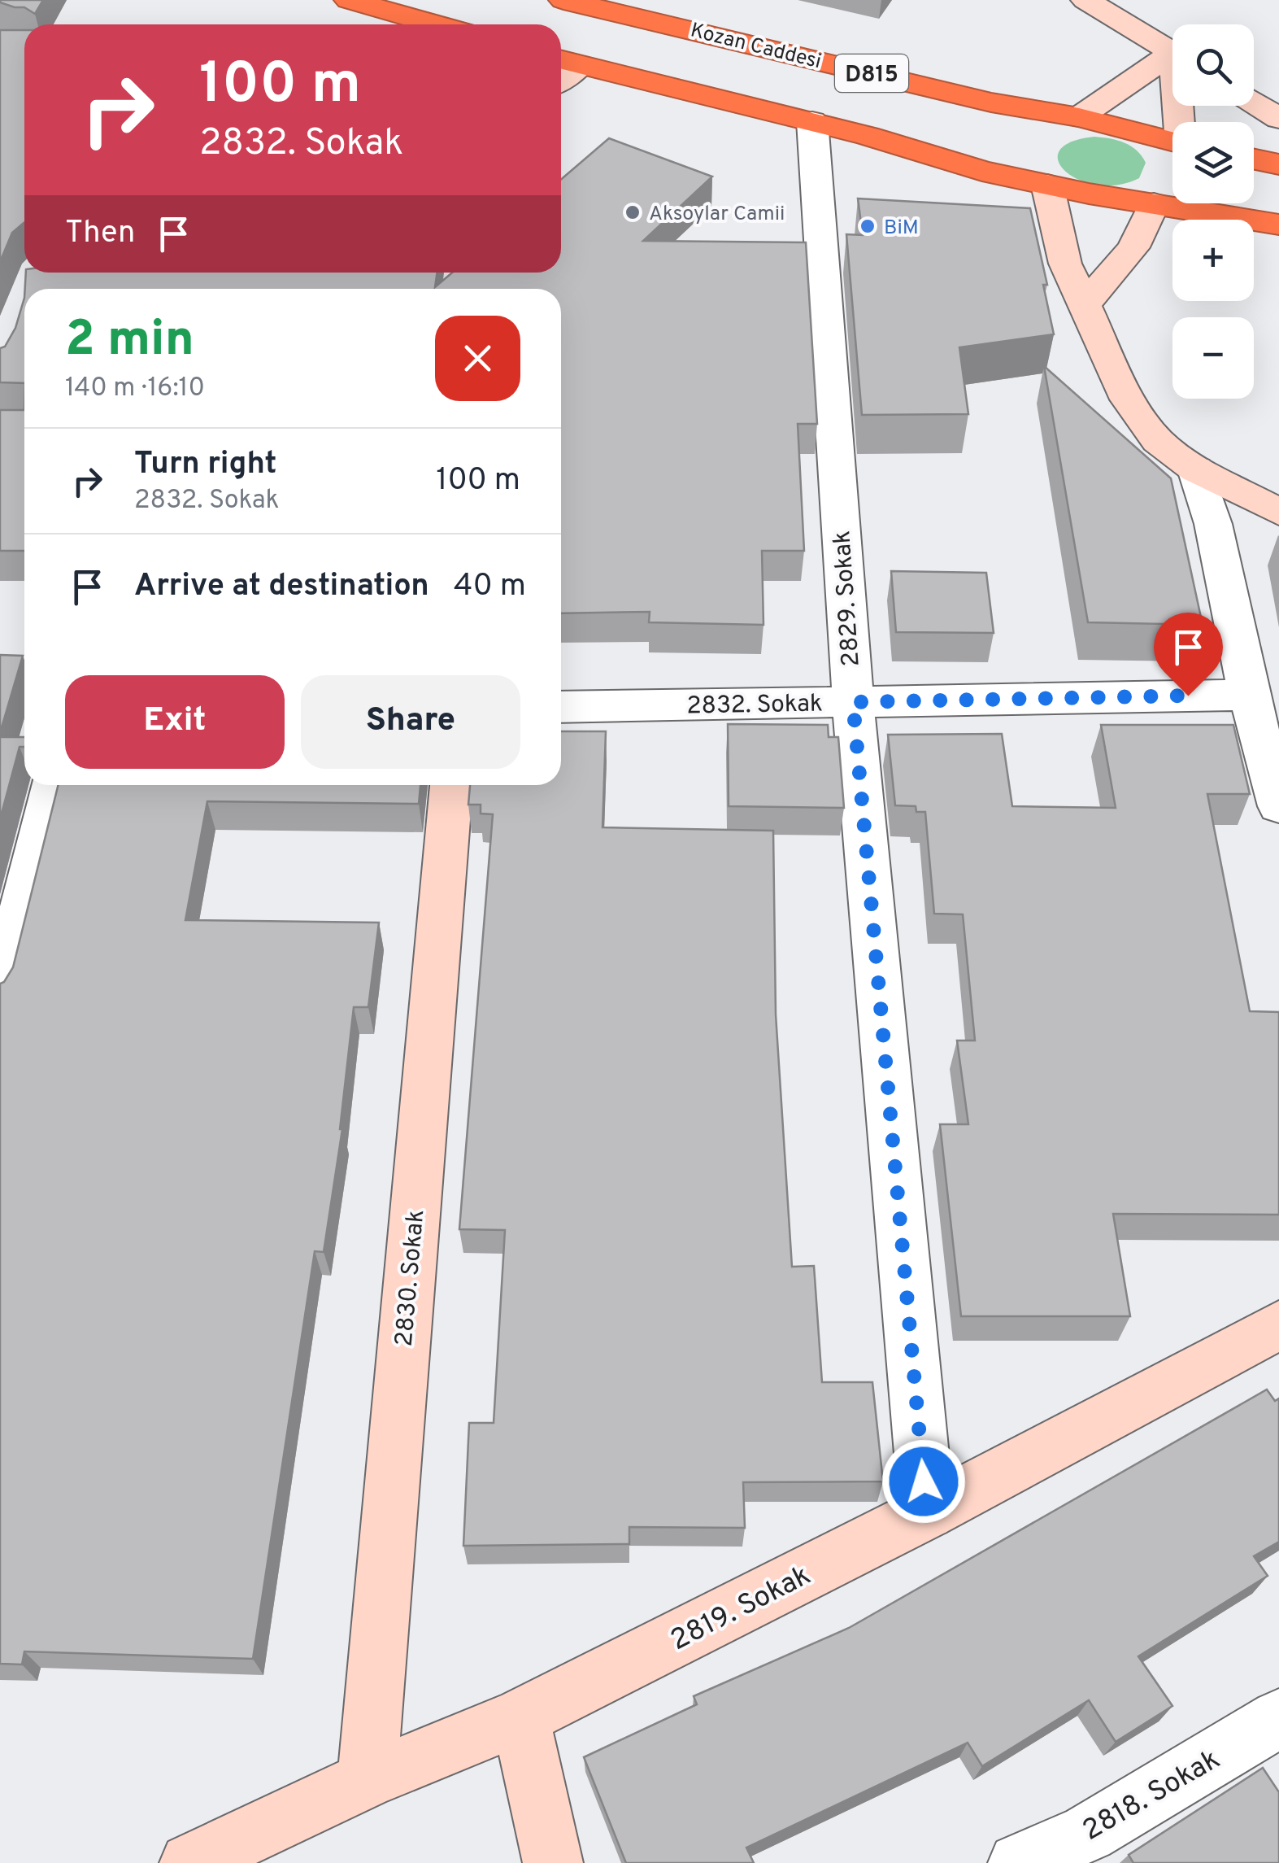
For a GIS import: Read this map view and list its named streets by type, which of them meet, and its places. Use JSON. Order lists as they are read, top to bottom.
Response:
{
  "streets": {
    "highway": ["Kozan Caddesi", "D815"],
    "street": [
      "2829. Sokak",
      "2832. Sokak",
      "2830. Sokak",
      "2819. Sokak",
      "2818. Sokak"
    ]
  },
  "crossings": [
    ["Kozan Caddesi", "D815"],
    ["D815", "2829. Sokak"],
    ["2829. Sokak", "2832. Sokak"],
    ["2829. Sokak", "2819. Sokak"],
    ["2830. Sokak", "2819. Sokak"]
  ],
  "places": ["Aksoylar Camii", "BiM"],
  "page": {
    "map_buttons": ["+", "−"],
    "turn": ["100 m", "2832. Sokak"],
    "then": "Then",
    "heading": ["2 min", "140 m · 16:10"],
    "list": [
      {
        "name": "Turn right",
        "note": "2832. Sokak",
        "value": "100 m"
      },
      {
        "name": "Arrive at destination",
        "value": "40 m"
      }
    ],
    "buttons": ["Exit", "Share"]
  }
}
